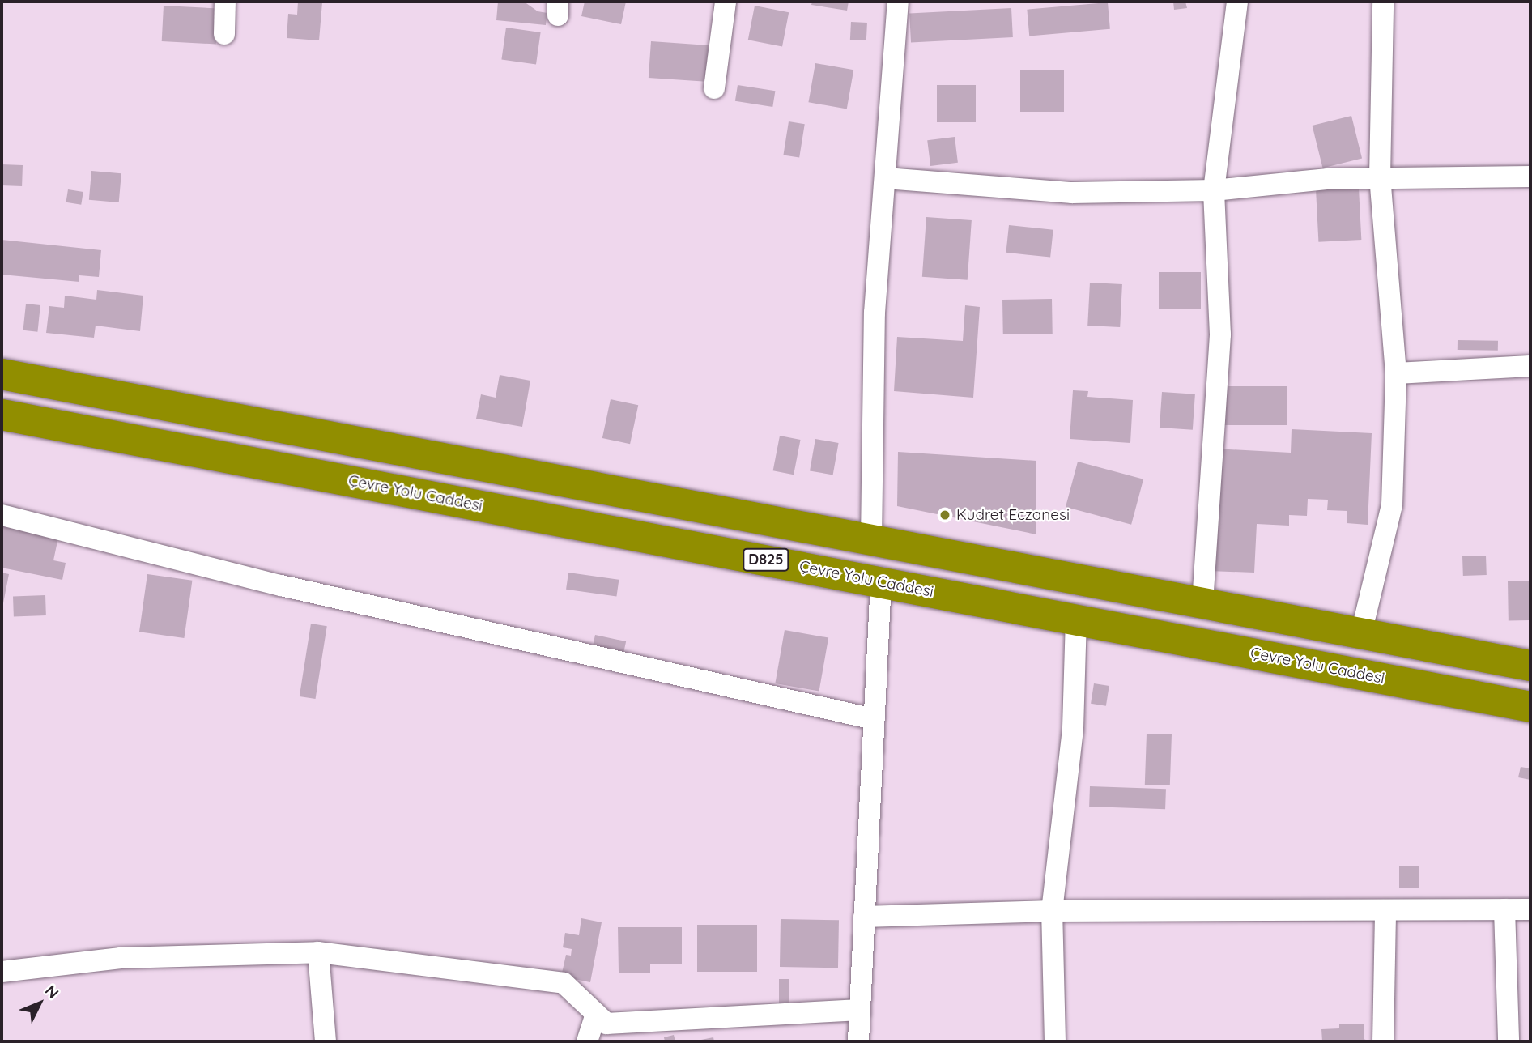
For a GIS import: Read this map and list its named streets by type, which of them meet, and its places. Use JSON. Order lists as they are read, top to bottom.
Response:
{
  "streets": {
    "highway": ["Çevre Yolu Caddesi", "D825"]
  },
  "places": ["Kudret Eczanesi"],
  "north": "top right"
}
